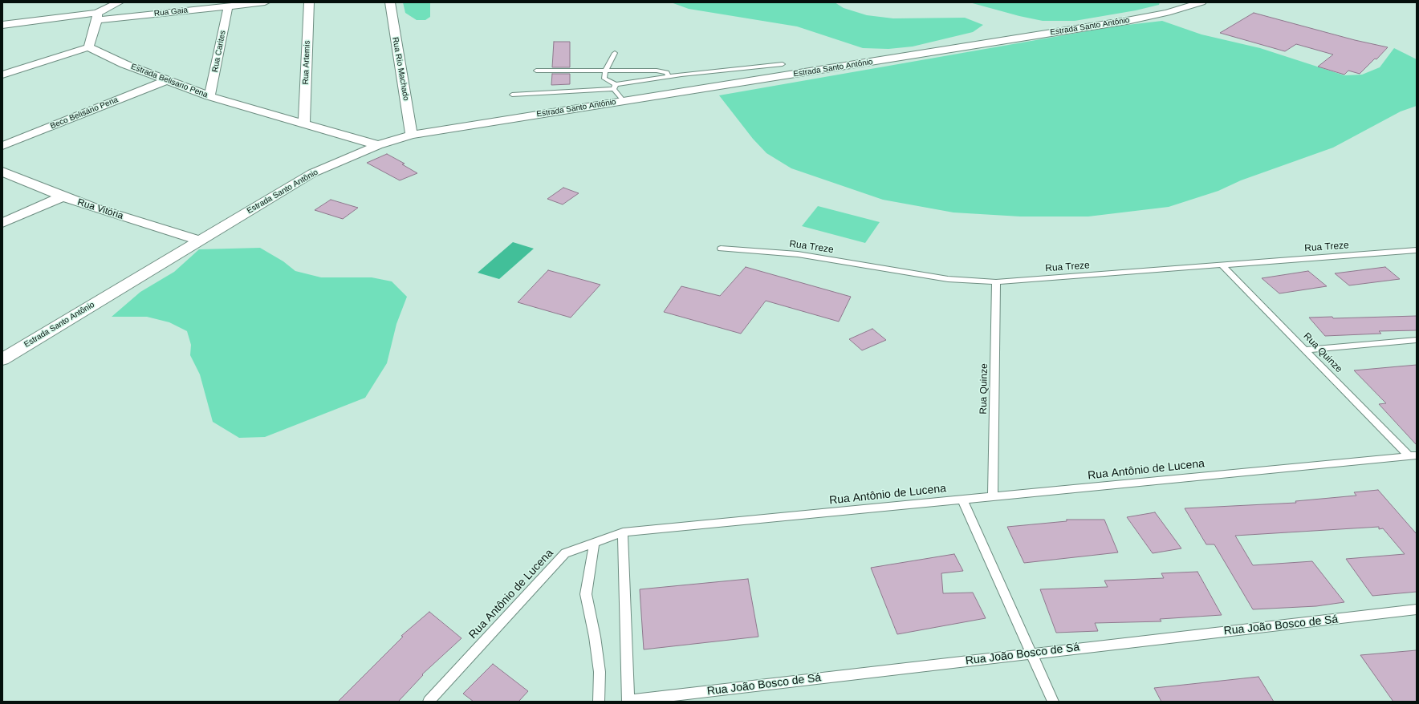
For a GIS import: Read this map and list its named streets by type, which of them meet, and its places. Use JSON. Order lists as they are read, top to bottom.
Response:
{
  "streets": {
    "street": [
      "Rua Gaia",
      "Estrada Santo Antônio",
      "Rua Carites",
      "Rua Artemis",
      "Rua Rio Machado",
      "Estrada Belisario Pena",
      "Beco Belisário Pena",
      "Rua Vitória"
    ],
    "lane": [
      "Rua Treze",
      "Rua Quinze",
      "Rua Antônio de Lucena",
      "Rua João Bosco de Sá"
    ]
  },
  "crossings": [
    ["Rua Gaia", "Rua Carites"],
    ["Estrada Santo Antônio", "Rua Rio Machado"],
    ["Estrada Santo Antônio", "Estrada Belisario Pena"],
    ["Estrada Santo Antônio", "Rua Vitória"],
    ["Rua Carites", "Estrada Belisario Pena"],
    ["Rua Artemis", "Estrada Belisario Pena"],
    ["Estrada Belisario Pena", "Beco Belisário Pena"],
    ["Rua Treze", "Rua Quinze"],
    ["Rua Quinze", "Rua Antônio de Lucena"]
  ]
}
